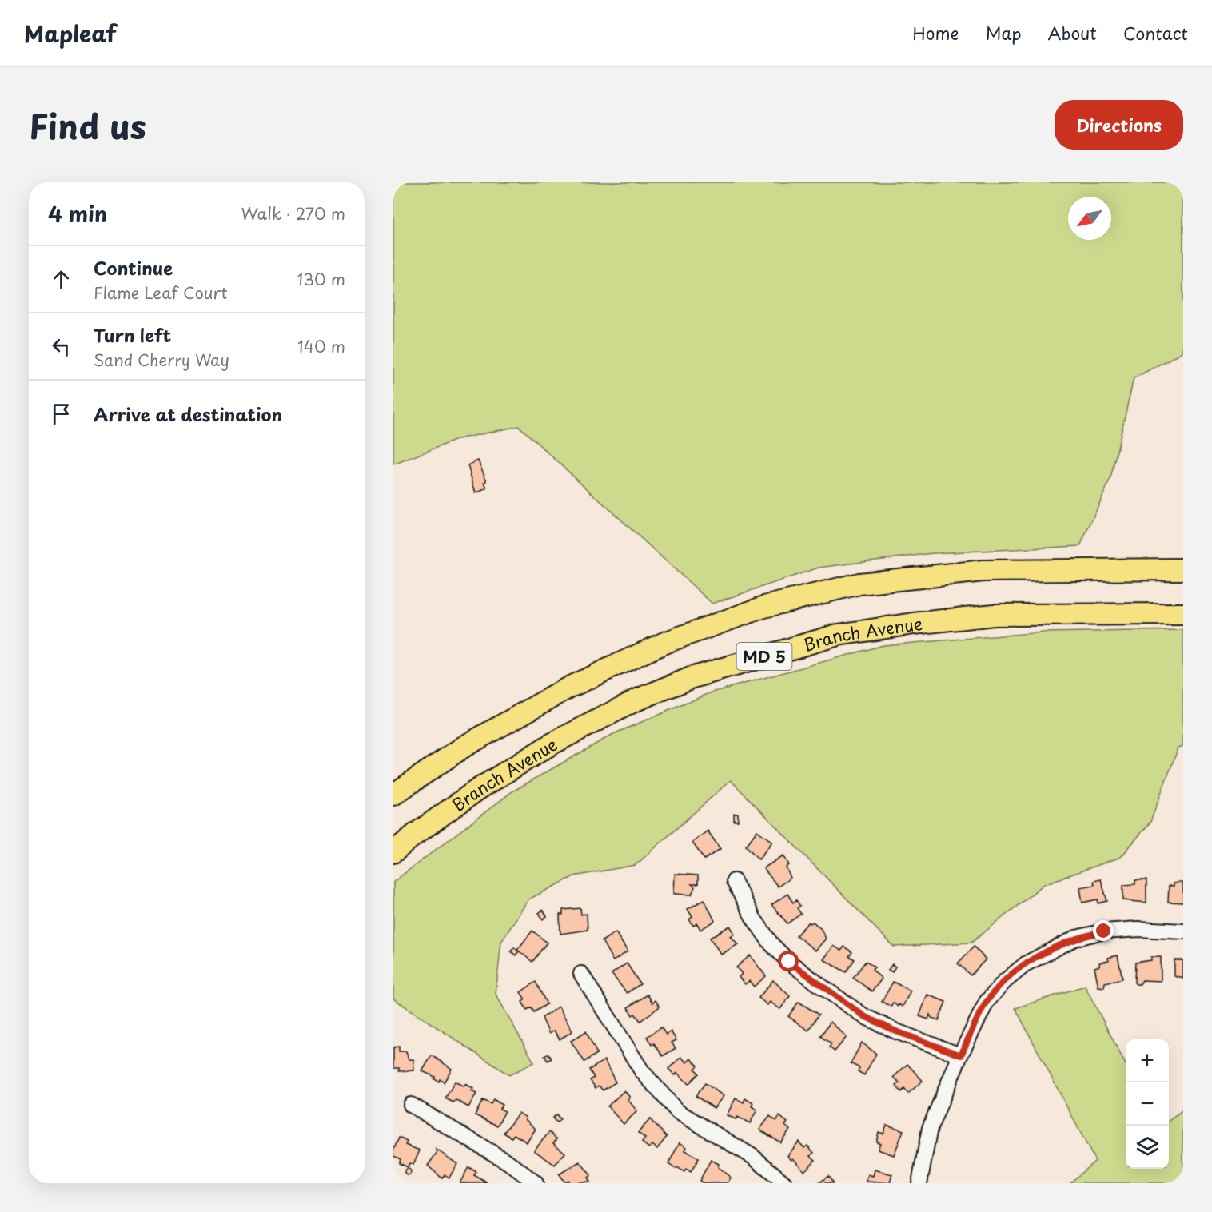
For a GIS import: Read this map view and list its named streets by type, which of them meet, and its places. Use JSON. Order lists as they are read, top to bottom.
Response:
{
  "streets": {
    "highway": ["Branch Avenue", "MD 5"]
  },
  "north": "bottom left",
  "page": {
    "header": "Mapleaf",
    "nav": [
      "Home",
      "Map",
      "About",
      "Contact"
    ],
    "title": "Find us",
    "buttons": "Directions",
    "heading": ["4 min", "Walk · 270 m"],
    "list": [
      ["Continue", "Flame Leaf Court", "130 m"],
      ["Turn left", "Sand Cherry Way", "140 m"],
      "Arrive at destination"
    ],
    "map_buttons": ["+", "−"]
  }
}
